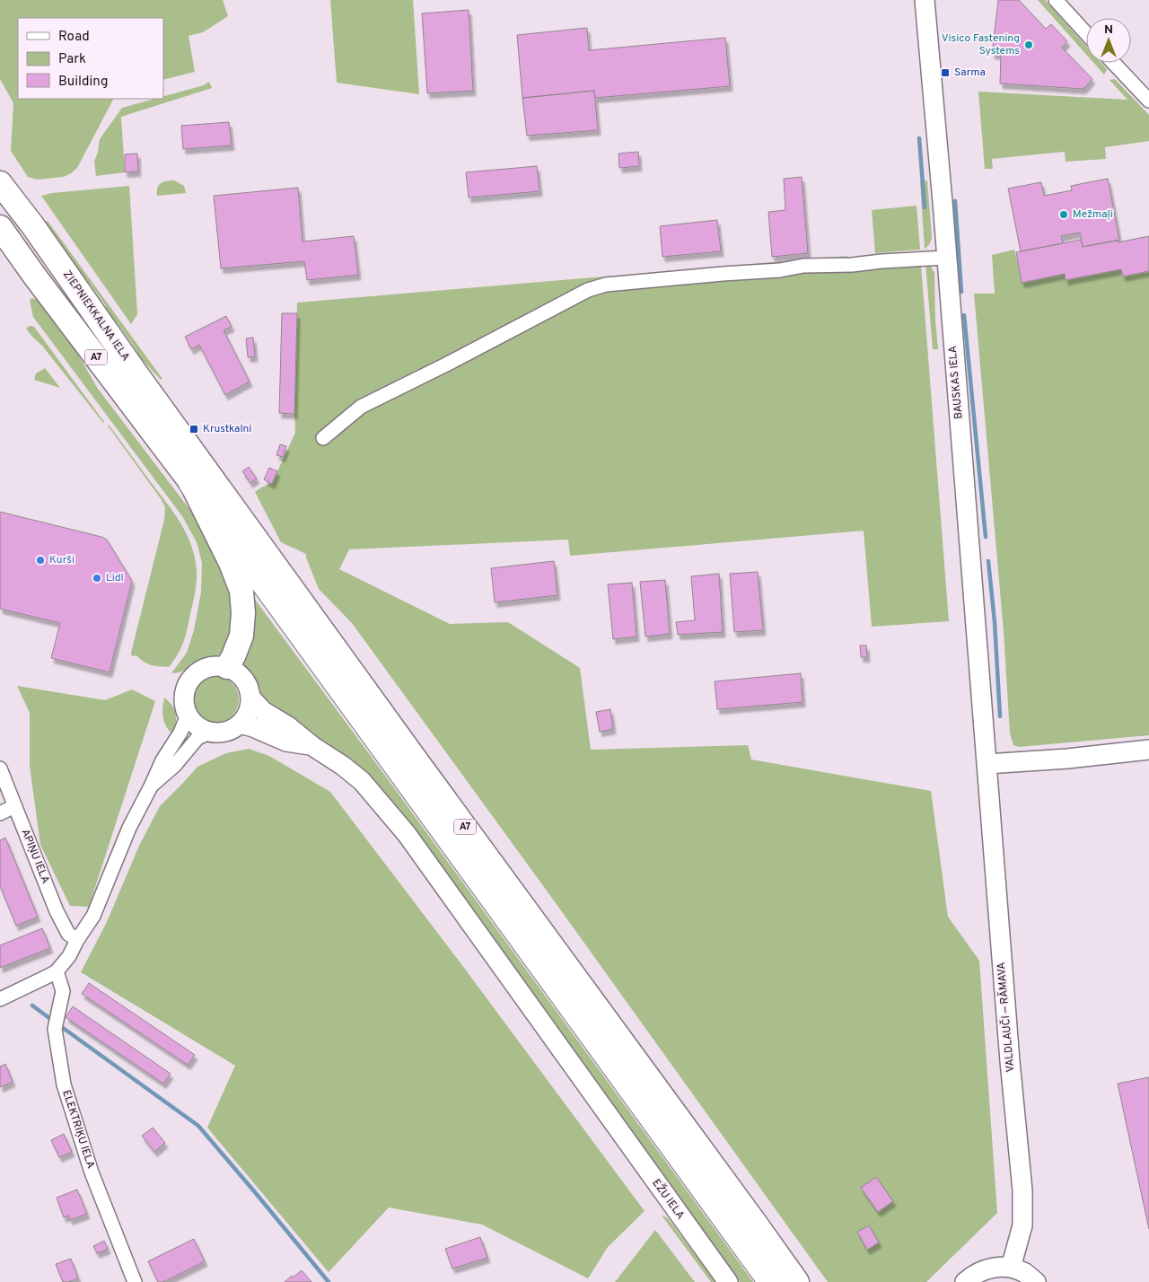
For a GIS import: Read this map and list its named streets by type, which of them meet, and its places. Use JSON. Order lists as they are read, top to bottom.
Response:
{
  "streets": {
    "highway": ["ZIEPNIEKKALNA IELA", "A7"],
    "main road": ["BAUSKAS IELA", "VALDLAUČI — RĀMAVA", "EŽU IELA"],
    "street": ["APIŅU IELA", "ELEKTRIĶU IELA"]
  },
  "crossings": [
    ["BAUSKAS IELA", "VALDLAUČI — RĀMAVA"]
  ],
  "places": {
    "other": [
      "Visico Fastening Systems",
      "Mežmaļi",
      "Kurši",
      "Lidl"
    ],
    "transit": ["Sarma", "Krustkalni"]
  },
  "legend": ["Road", "Park", "Building"],
  "north": "top"
}
